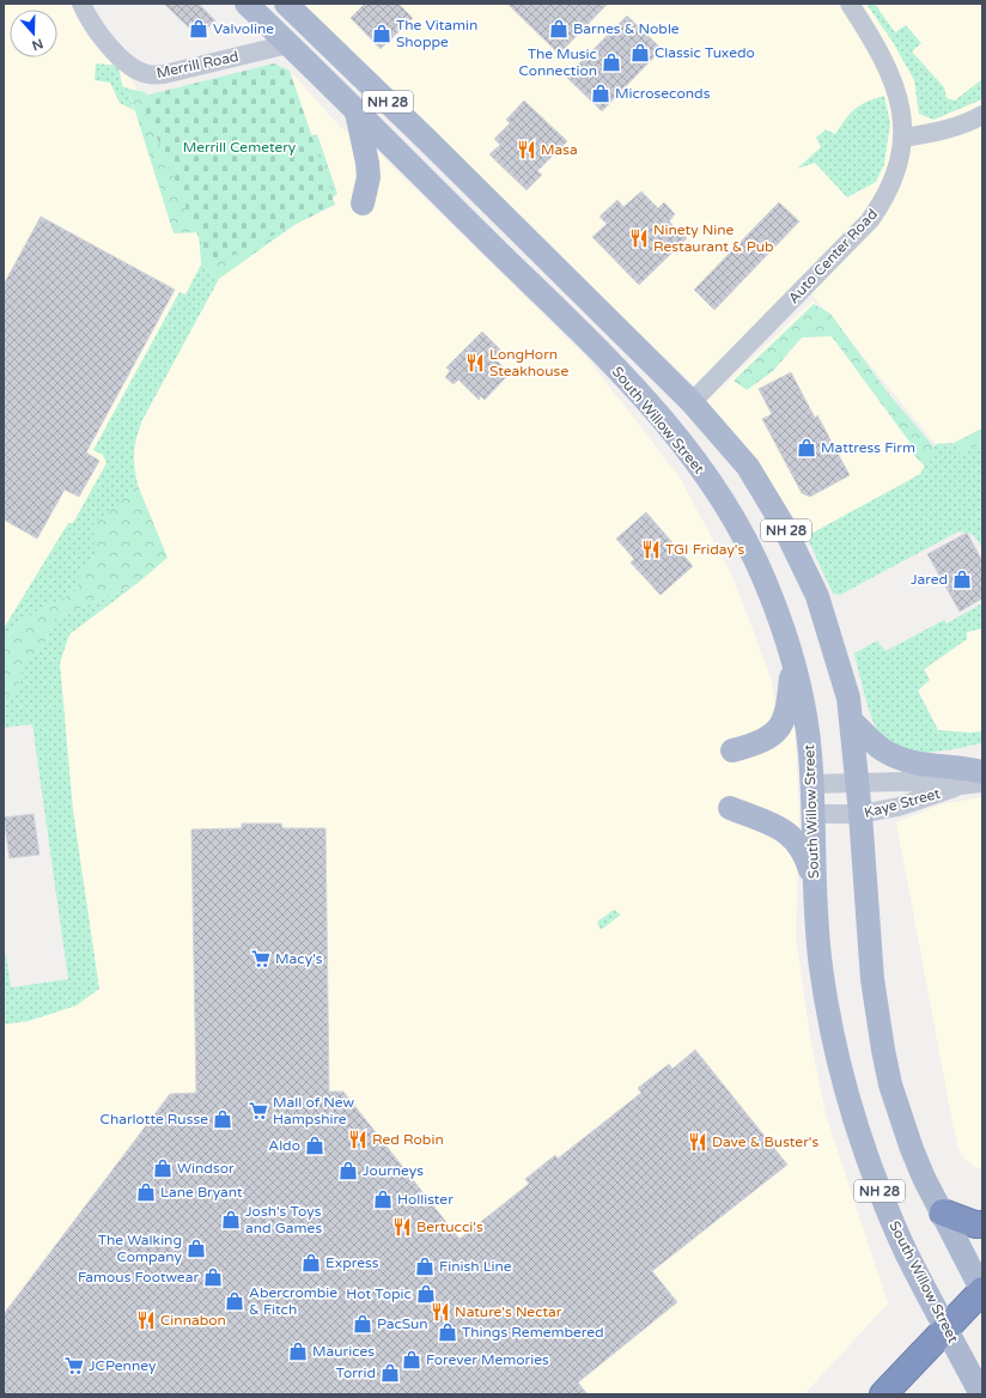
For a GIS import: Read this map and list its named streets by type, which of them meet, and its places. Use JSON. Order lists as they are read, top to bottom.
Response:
{
  "streets": {
    "main road": ["NH 28", "South Willow Street"],
    "street": ["Merrill Road", "Auto Center Road", "Kaye Street"]
  },
  "crossings": [
    ["Merrill Road", "South Willow Street"],
    ["Auto Center Road", "South Willow Street"],
    ["South Willow Street", "Kaye Street"]
  ],
  "parks": ["Merrill Cemetery"],
  "places": {
    "shop": [
      "Valvoline",
      "Barnes & Noble",
      "The Vitamin Shoppe",
      "Classic Tuxedo",
      "The Music Connection",
      "Microseconds",
      "Mattress Firm",
      "Jared",
      "Charlotte Russe",
      "Aldo",
      "Windsor",
      "Journeys",
      "Lane Bryant",
      "Hollister",
      "Josh's Toys and Games",
      "The Walking Company",
      "Express",
      "Finish Line",
      "Famous Footwear",
      "Hot Topic",
      "Abercrombie & Fitch",
      "PacSun",
      "Things Remembered",
      "Maurices",
      "Forever Memories",
      "Torrid"
    ],
    "restaurant": [
      "Masa",
      "Ninety Nine Restaurant & Pub",
      "LongHorn Steakhouse",
      "TGI Friday's",
      "Red Robin",
      "Dave & Buster's",
      "Bertucci's",
      "Nature's Nectar",
      "Cinnabon"
    ],
    "supermarket": ["Macy's", "Mall of New Hampshire", "JCPenney"]
  },
  "north": "bottom"
}
